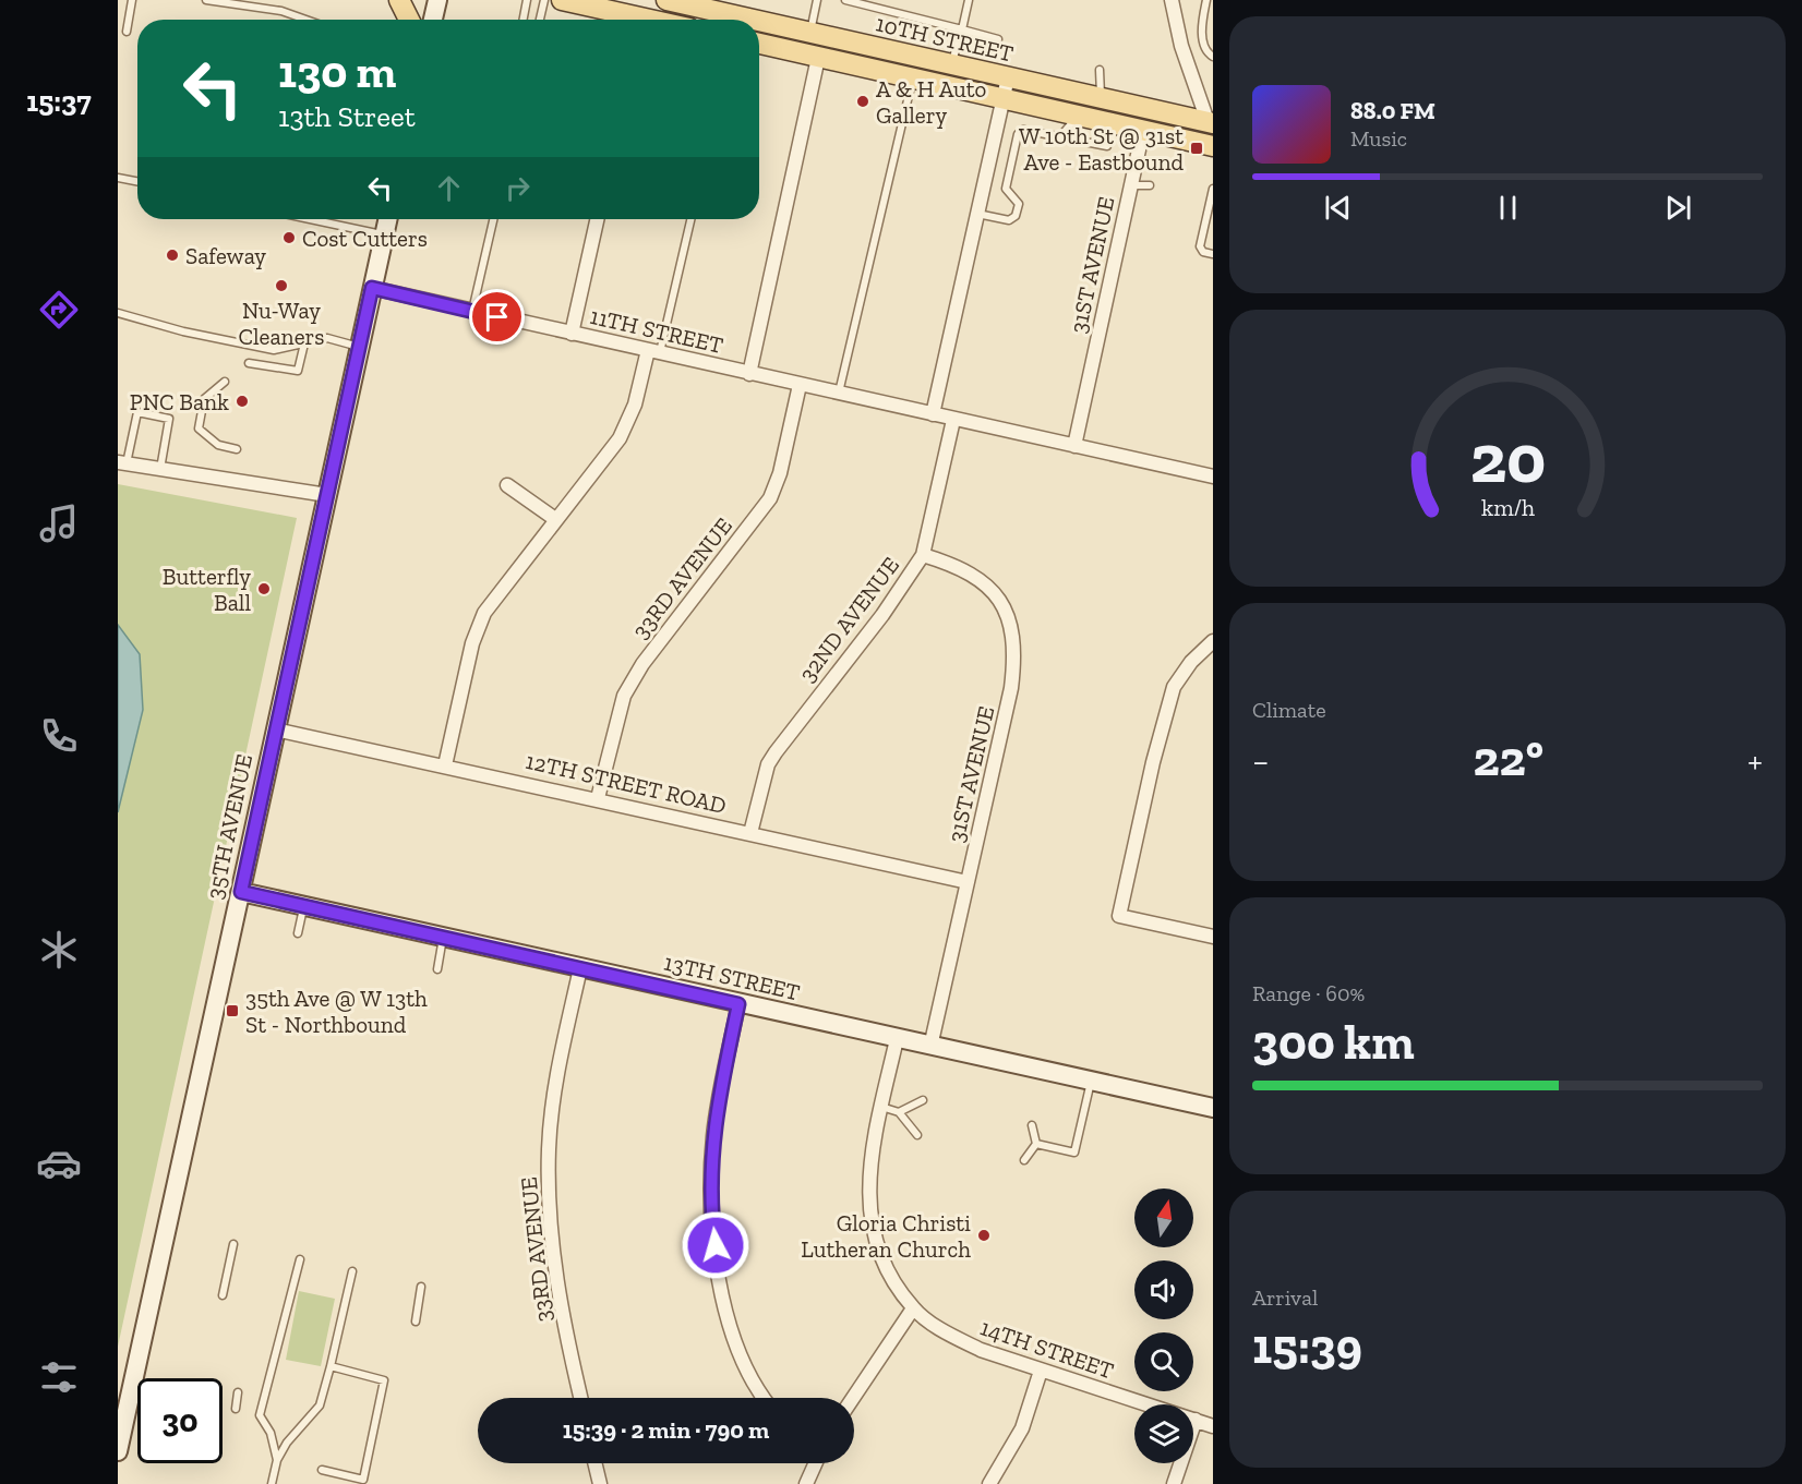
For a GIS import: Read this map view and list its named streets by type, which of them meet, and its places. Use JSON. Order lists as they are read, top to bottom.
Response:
{
  "streets": {
    "main road": ["10TH STREET", "35TH AVENUE", "13TH STREET"],
    "street": [
      "31ST AVENUE",
      "11TH STREET",
      "33RD AVENUE",
      "32ND AVENUE",
      "12TH STREET ROAD",
      "14TH STREET"
    ]
  },
  "crossings": [
    ["10TH STREET", "31ST AVENUE"],
    ["31ST AVENUE", "32ND AVENUE"],
    ["31ST AVENUE", "12TH STREET ROAD"],
    ["31ST AVENUE", "13TH STREET"],
    ["11TH STREET", "33RD AVENUE"],
    ["11TH STREET", "32ND AVENUE"],
    ["11TH STREET", "35TH AVENUE"],
    ["33RD AVENUE", "12TH STREET ROAD"],
    ["33RD AVENUE", "13TH STREET"],
    ["32ND AVENUE", "12TH STREET ROAD"],
    ["12TH STREET ROAD", "35TH AVENUE"],
    ["35TH AVENUE", "13TH STREET"]
  ],
  "places": {
    "other": [
      "A & H Auto Gallery",
      "Cost Cutters",
      "Safeway",
      "Nu-Way Cleaners",
      "PNC Bank",
      "Butterfly Ball",
      "Gloria Christi Lutheran Church"
    ],
    "transit": ["W 10th St @ 31st Ave - Eastbound", "35th Ave @ W 13th St - Northbound"]
  },
  "north": "top",
  "page": {
    "tabs": "15:37",
    "turn": ["130 m", "13th Street"],
    "song": ["88.0 FM", "Music"],
    "tile": [
      "Climate",
      ["Range · 60%", "300 km"],
      ["Arrival", "15:39"]
    ],
    "heat": ["−", "22°", "+"],
    "limit": "30",
    "trip": "15:39 · 2 min · 790 m",
    "gauge": ["20", "km/h"]
  }
}
